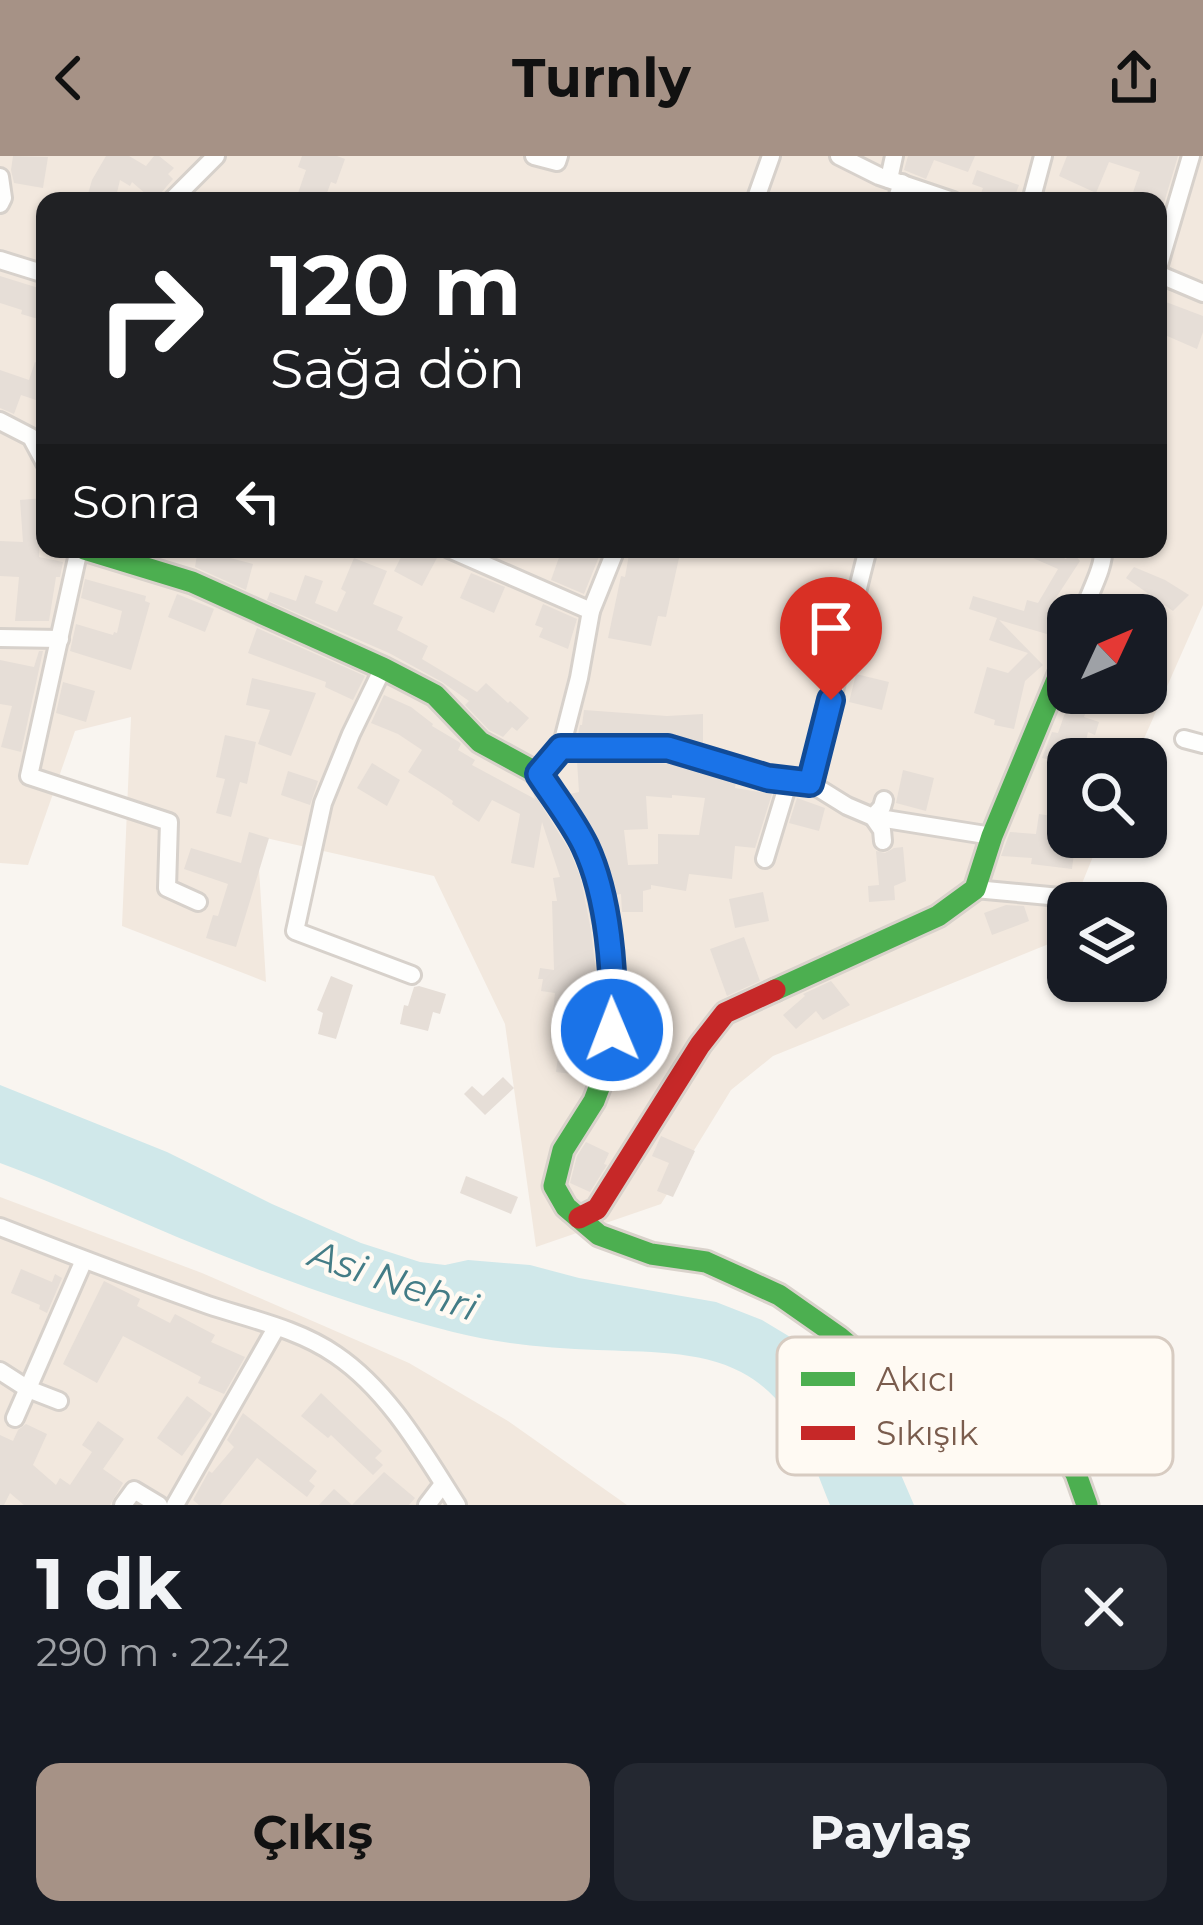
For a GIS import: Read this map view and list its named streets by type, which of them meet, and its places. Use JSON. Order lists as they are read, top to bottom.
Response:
{
  "water": ["Asi Nehri"],
  "legend": ["Akıcı", "Sıkışık"],
  "north": "top right",
  "page": {
    "header": "Turnly",
    "turn": ["120 m", "Sağa dön"],
    "then": "Sonra",
    "heading": ["1 dk", "290 m · 22:42"],
    "buttons": ["Çıkış", "Paylaş"]
  }
}
